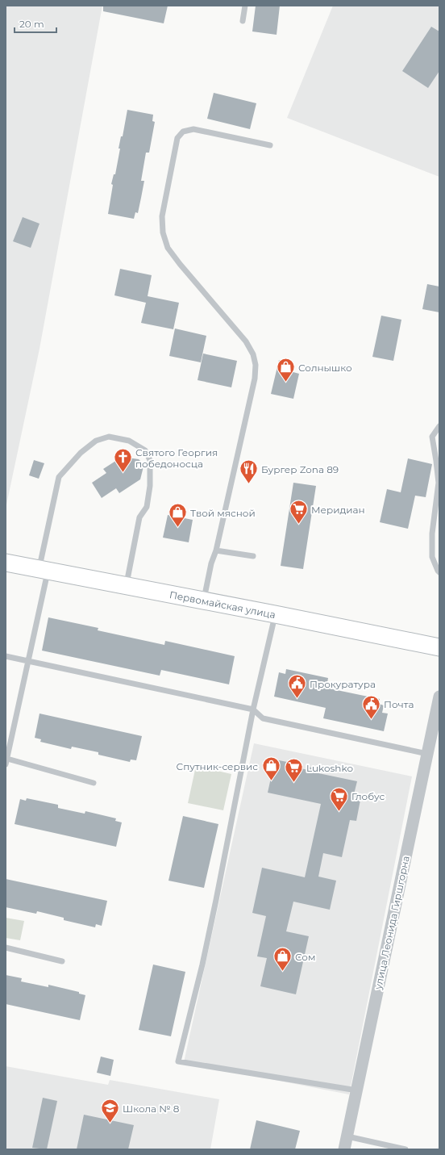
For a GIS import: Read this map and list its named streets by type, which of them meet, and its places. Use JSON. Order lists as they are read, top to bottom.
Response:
{
  "streets": {
    "main road": ["Первомайская улица"],
    "street": ["улица Леонида Гиршгорна"]
  },
  "places": {
    "shop": [
      "Солнышко",
      "Твой мясной",
      "Спутник-сервис",
      "Сом"
    ],
    "church": ["Святого Георгия победоносца"],
    "restaurant": ["Бургер Zona 89"],
    "supermarket": ["Меридиан", "Lukoshko", "Глобус"],
    "public building": ["Прокуратура", "Почта"],
    "school or university": ["Школа № 8"]
  },
  "scale_bar": "20 m"
}
